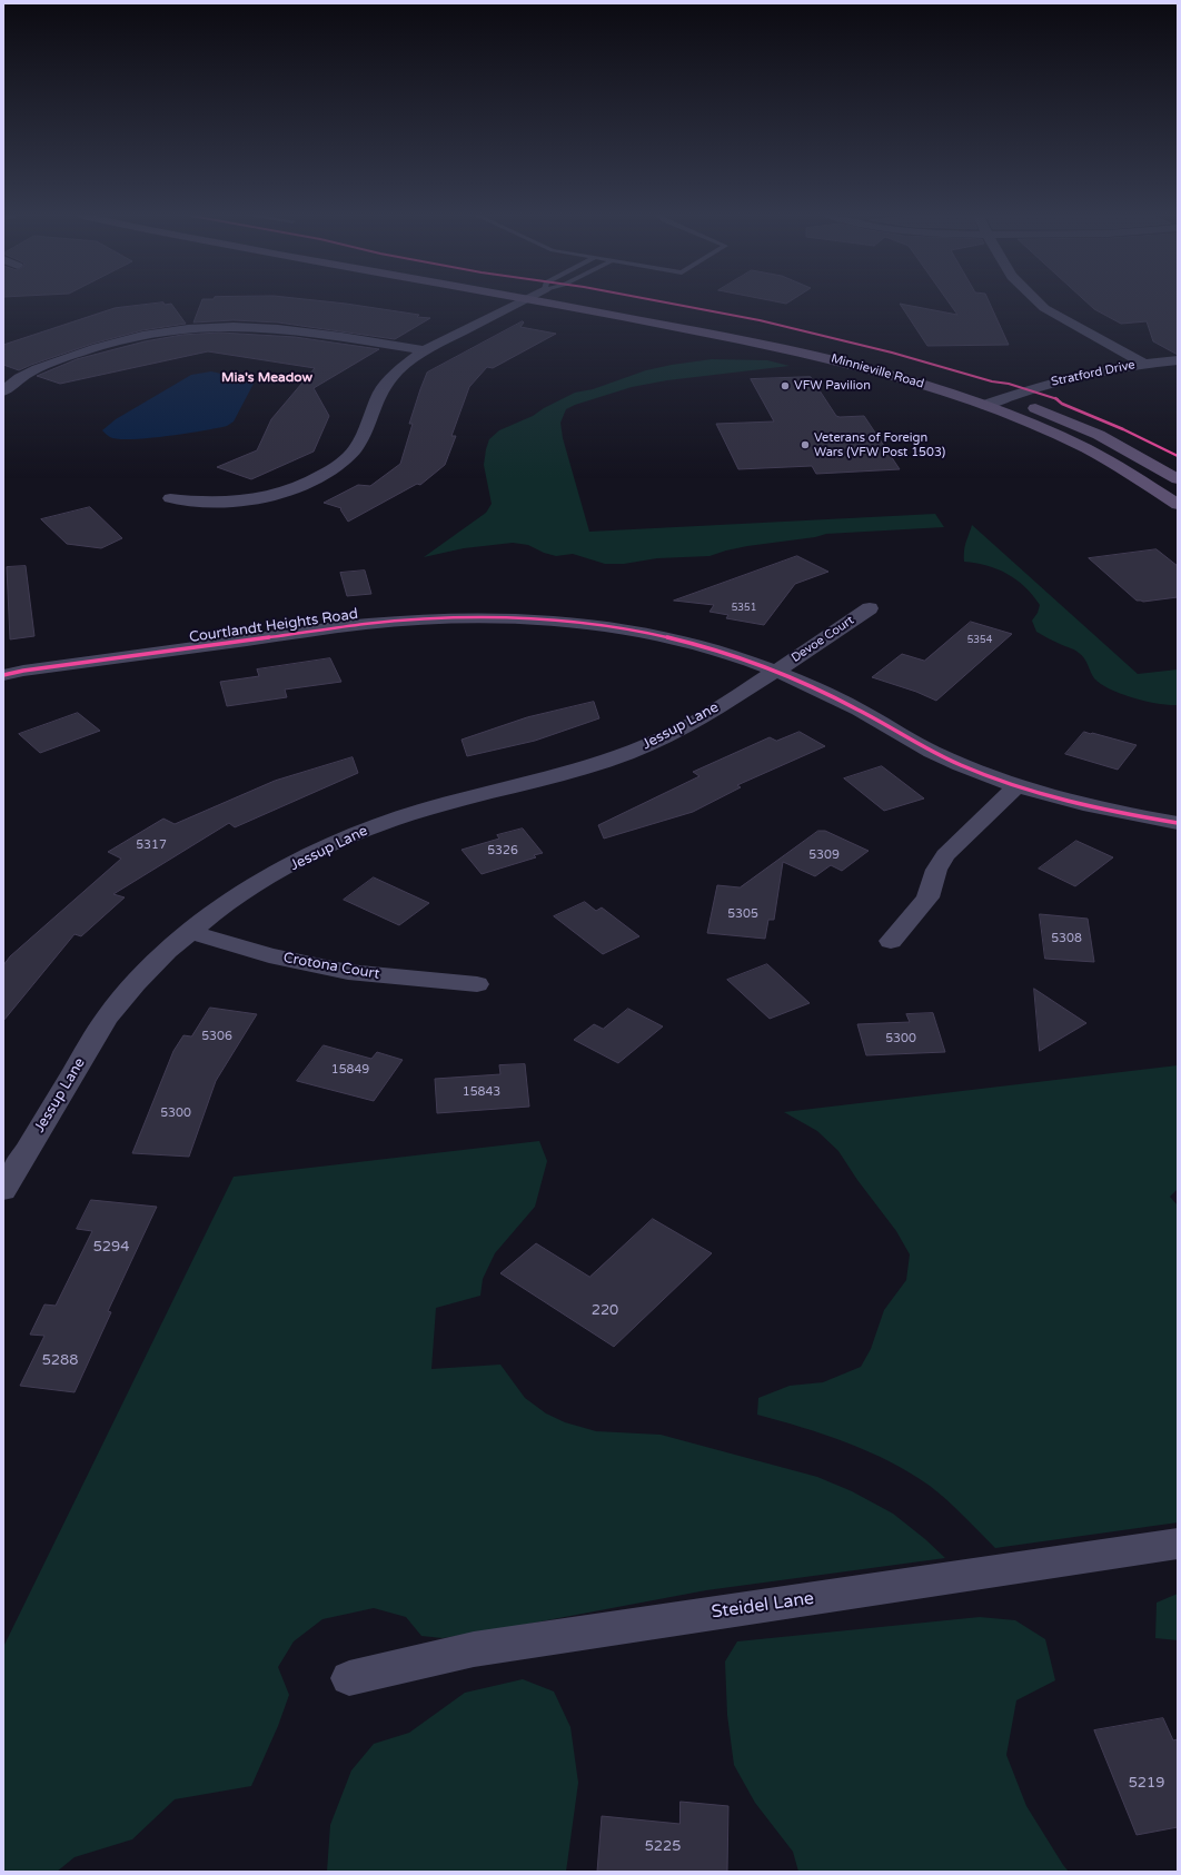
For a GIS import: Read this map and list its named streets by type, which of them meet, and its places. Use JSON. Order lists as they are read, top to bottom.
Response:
{
  "streets": {
    "main road": ["Minnieville Road"],
    "street": [
      "Stratford Drive",
      "Courtlandt Heights Road",
      "Devoe Court",
      "Jessup Lane",
      "Crotona Court",
      "Steidel Lane"
    ]
  },
  "crossings": [
    ["Minnieville Road", "Stratford Drive"],
    ["Courtlandt Heights Road", "Devoe Court"],
    ["Courtlandt Heights Road", "Jessup Lane"],
    ["Devoe Court", "Jessup Lane"],
    ["Jessup Lane", "Crotona Court"]
  ],
  "districts": ["Mia's Meadow"],
  "places": ["VFW Pavilion", "Veterans of Foreign Wars (VFW Post 1503)"],
  "house_numbers": [
    "5351",
    "5354",
    "5317",
    "5326",
    "5309",
    "5305",
    "5308",
    "5306",
    "5300",
    "15849",
    "15843",
    "5300",
    "5294",
    "220",
    "5288",
    "5219",
    "5225"
  ]
}
